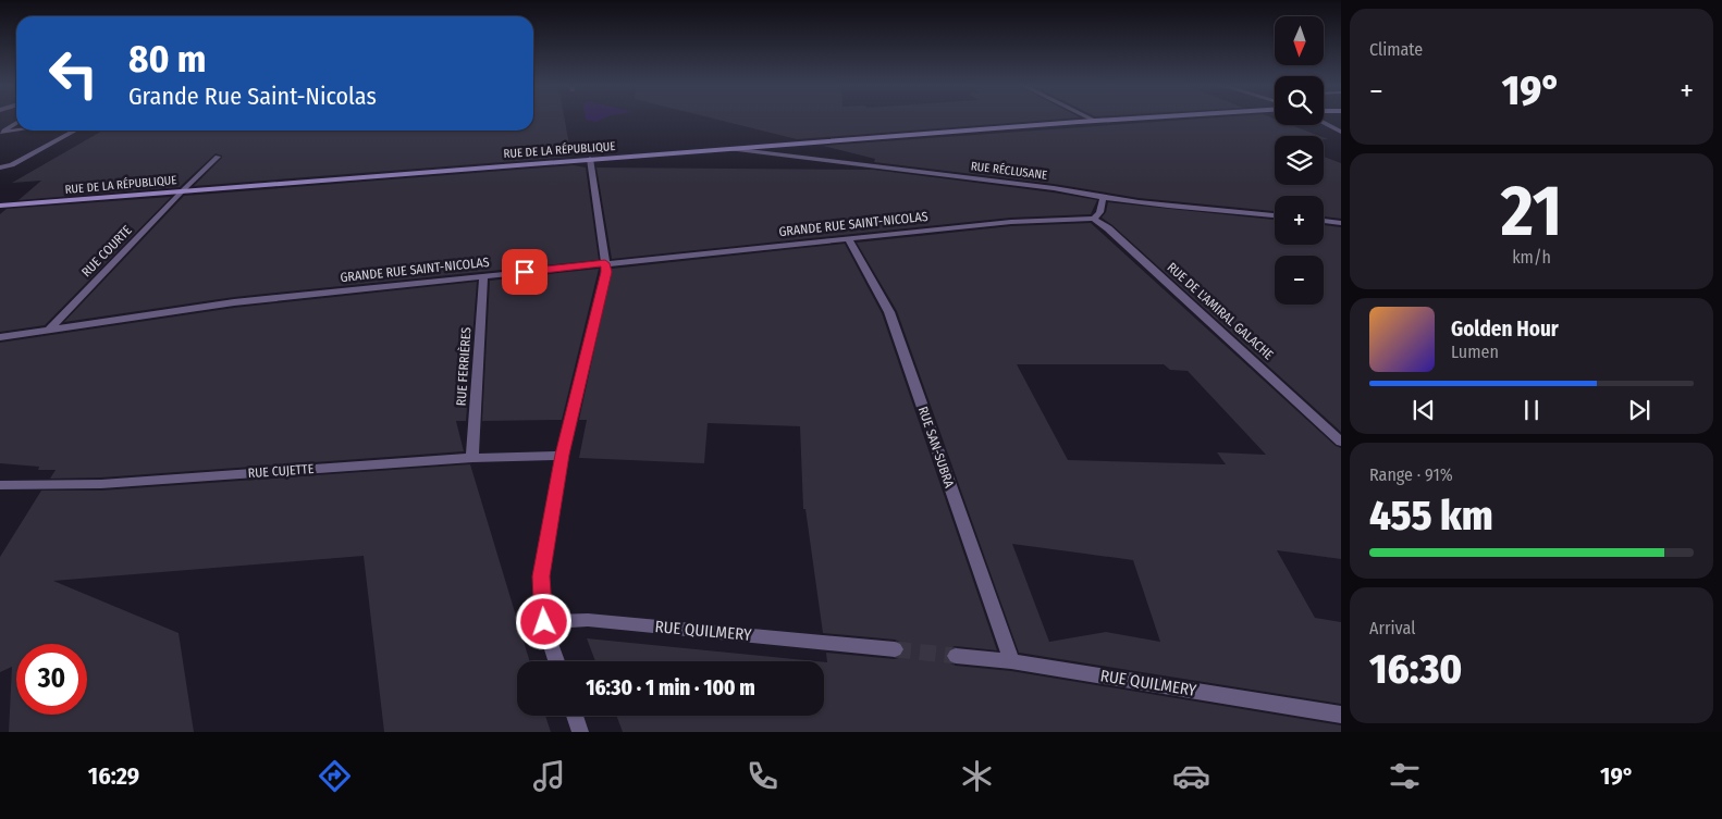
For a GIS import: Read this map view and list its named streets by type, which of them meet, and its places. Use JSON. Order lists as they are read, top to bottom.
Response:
{
  "streets": {
    "street": [
      "RUE DE LA RÉPUBLIQUE",
      "RUE RÉCLUSANE",
      "GRANDE RUE SAINT-NICOLAS",
      "RUE COURTE",
      "RUE DE L'AMIRAL GALACHE",
      "RUE FERRIÈRES",
      "RUE SAN-SUBRA",
      "RUE CUJETTE",
      "RUE QUILMERY"
    ]
  },
  "crossings": [
    ["RUE DE LA RÉPUBLIQUE", "RUE RÉCLUSANE"],
    ["RUE DE LA RÉPUBLIQUE", "RUE COURTE"],
    ["GRANDE RUE SAINT-NICOLAS", "RUE COURTE"],
    ["GRANDE RUE SAINT-NICOLAS", "RUE DE L'AMIRAL GALACHE"],
    ["GRANDE RUE SAINT-NICOLAS", "RUE FERRIÈRES"],
    ["GRANDE RUE SAINT-NICOLAS", "RUE SAN-SUBRA"],
    ["RUE FERRIÈRES", "RUE CUJETTE"],
    ["RUE SAN-SUBRA", "RUE QUILMERY"]
  ],
  "north": "bottom",
  "page": {
    "tile": [
      "Climate",
      ["21", "km/h"],
      ["Range · 91%", "455 km"],
      ["Arrival", "16:30"]
    ],
    "map_buttons": ["+", "−"],
    "turn": ["80 m", "Grande Rue Saint-Nicolas"],
    "heat": ["−", "19°", "+"],
    "song": ["Golden Hour", "Lumen"],
    "limit": "30",
    "trip": "16:30 · 1 min · 100 m",
    "tabs": ["16:29", "19°"]
  }
}
